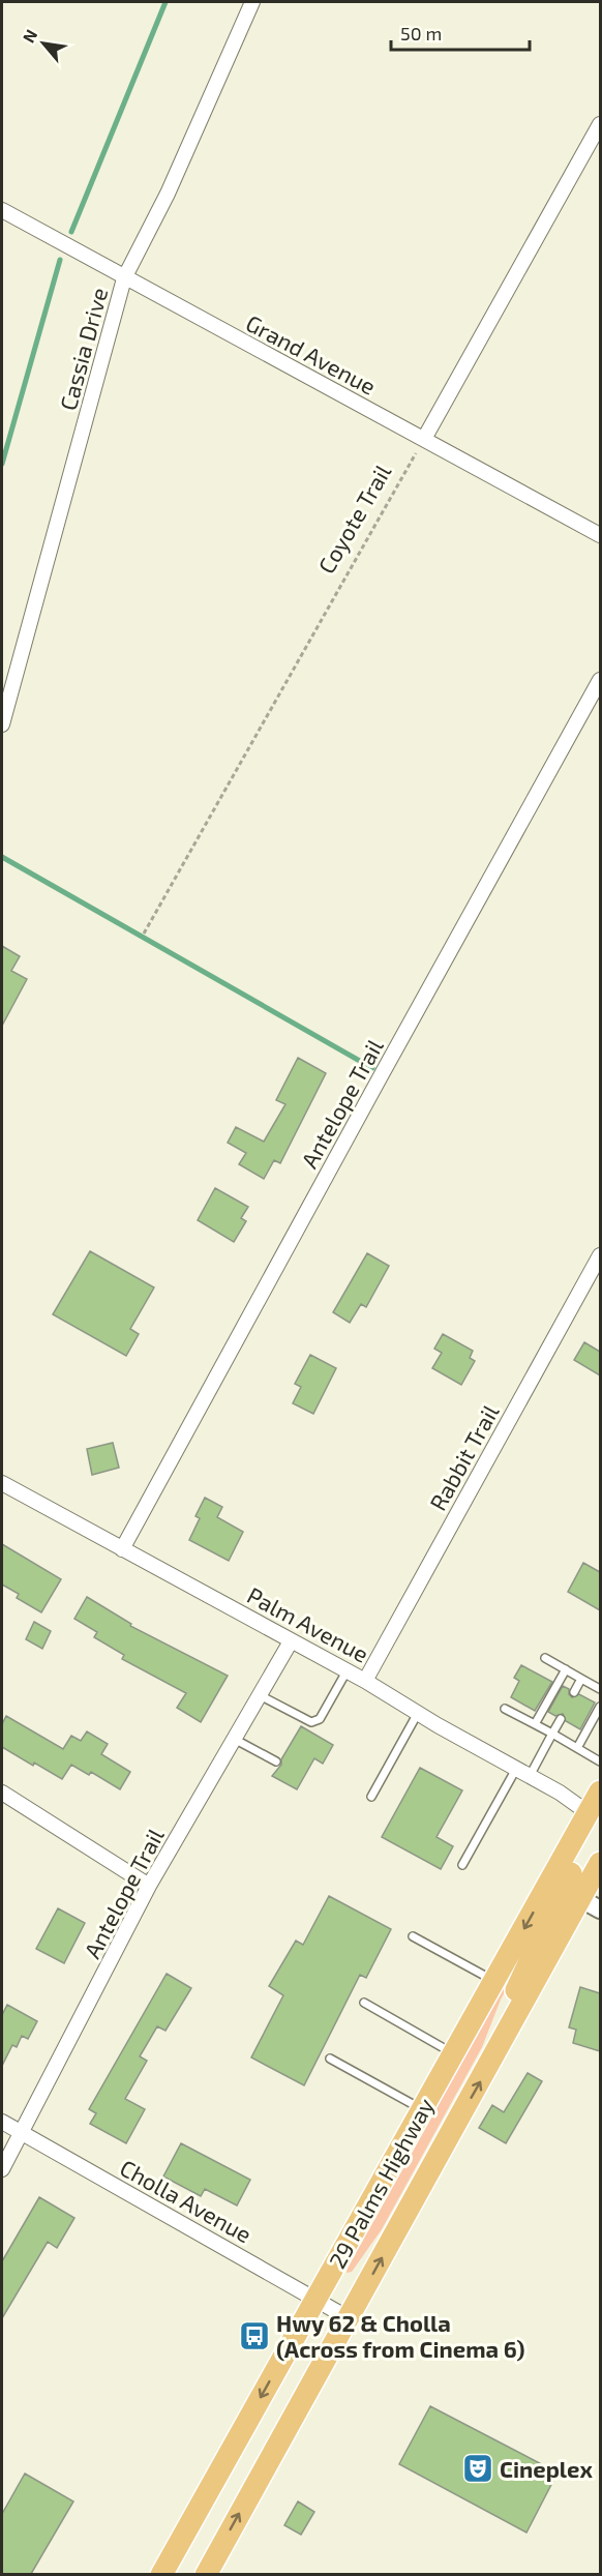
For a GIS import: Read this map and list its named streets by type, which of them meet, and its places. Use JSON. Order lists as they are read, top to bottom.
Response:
{
  "streets": {
    "main road": ["29 Palms Highway"],
    "street": [
      "Cassia Drive",
      "Grand Avenue",
      "Antelope Trail",
      "Rabbit Trail",
      "Palm Avenue",
      "Cholla Avenue"
    ],
    "path": ["Coyote Trail"]
  },
  "crossings": [
    ["Cassia Drive", "Grand Avenue"],
    ["Grand Avenue", "Coyote Trail"],
    ["Antelope Trail", "Palm Avenue"],
    ["Antelope Trail", "Cholla Avenue"],
    ["Rabbit Trail", "Palm Avenue"],
    ["Palm Avenue", "29 Palms Highway"],
    ["29 Palms Highway", "Cholla Avenue"]
  ],
  "places": {
    "bus stop": ["Hwy 62 & Cholla (Across from Cinema 6)"],
    "theatre": ["Cineplex"]
  },
  "scale_bar": "50 m",
  "north": "top left"
}
